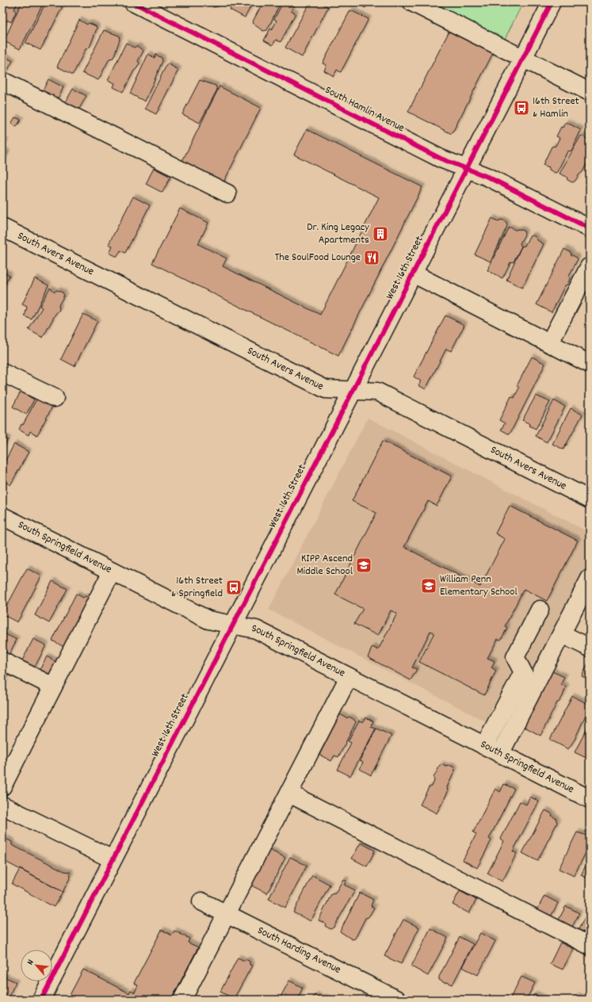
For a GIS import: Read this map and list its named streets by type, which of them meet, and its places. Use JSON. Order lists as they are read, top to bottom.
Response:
{
  "streets": {
    "street": [
      "South Hamlin Avenue",
      "South Avers Avenue",
      "West 16th Street",
      "South Springfield Avenue",
      "South Harding Avenue"
    ]
  },
  "crossings": [
    ["South Hamlin Avenue", "West 16th Street"],
    ["South Avers Avenue", "West 16th Street"],
    ["West 16th Street", "South Springfield Avenue"]
  ],
  "places": {
    "bus stop": ["16th Street & Hamlin", "16th Street & Springfield"],
    "building": ["Dr. King Legacy Apartments"],
    "restaurant": ["The SoulFood Lounge"],
    "school or university": ["KIPP Ascend Middle School", "William Penn Elementary School"]
  },
  "north": "top left"
}
